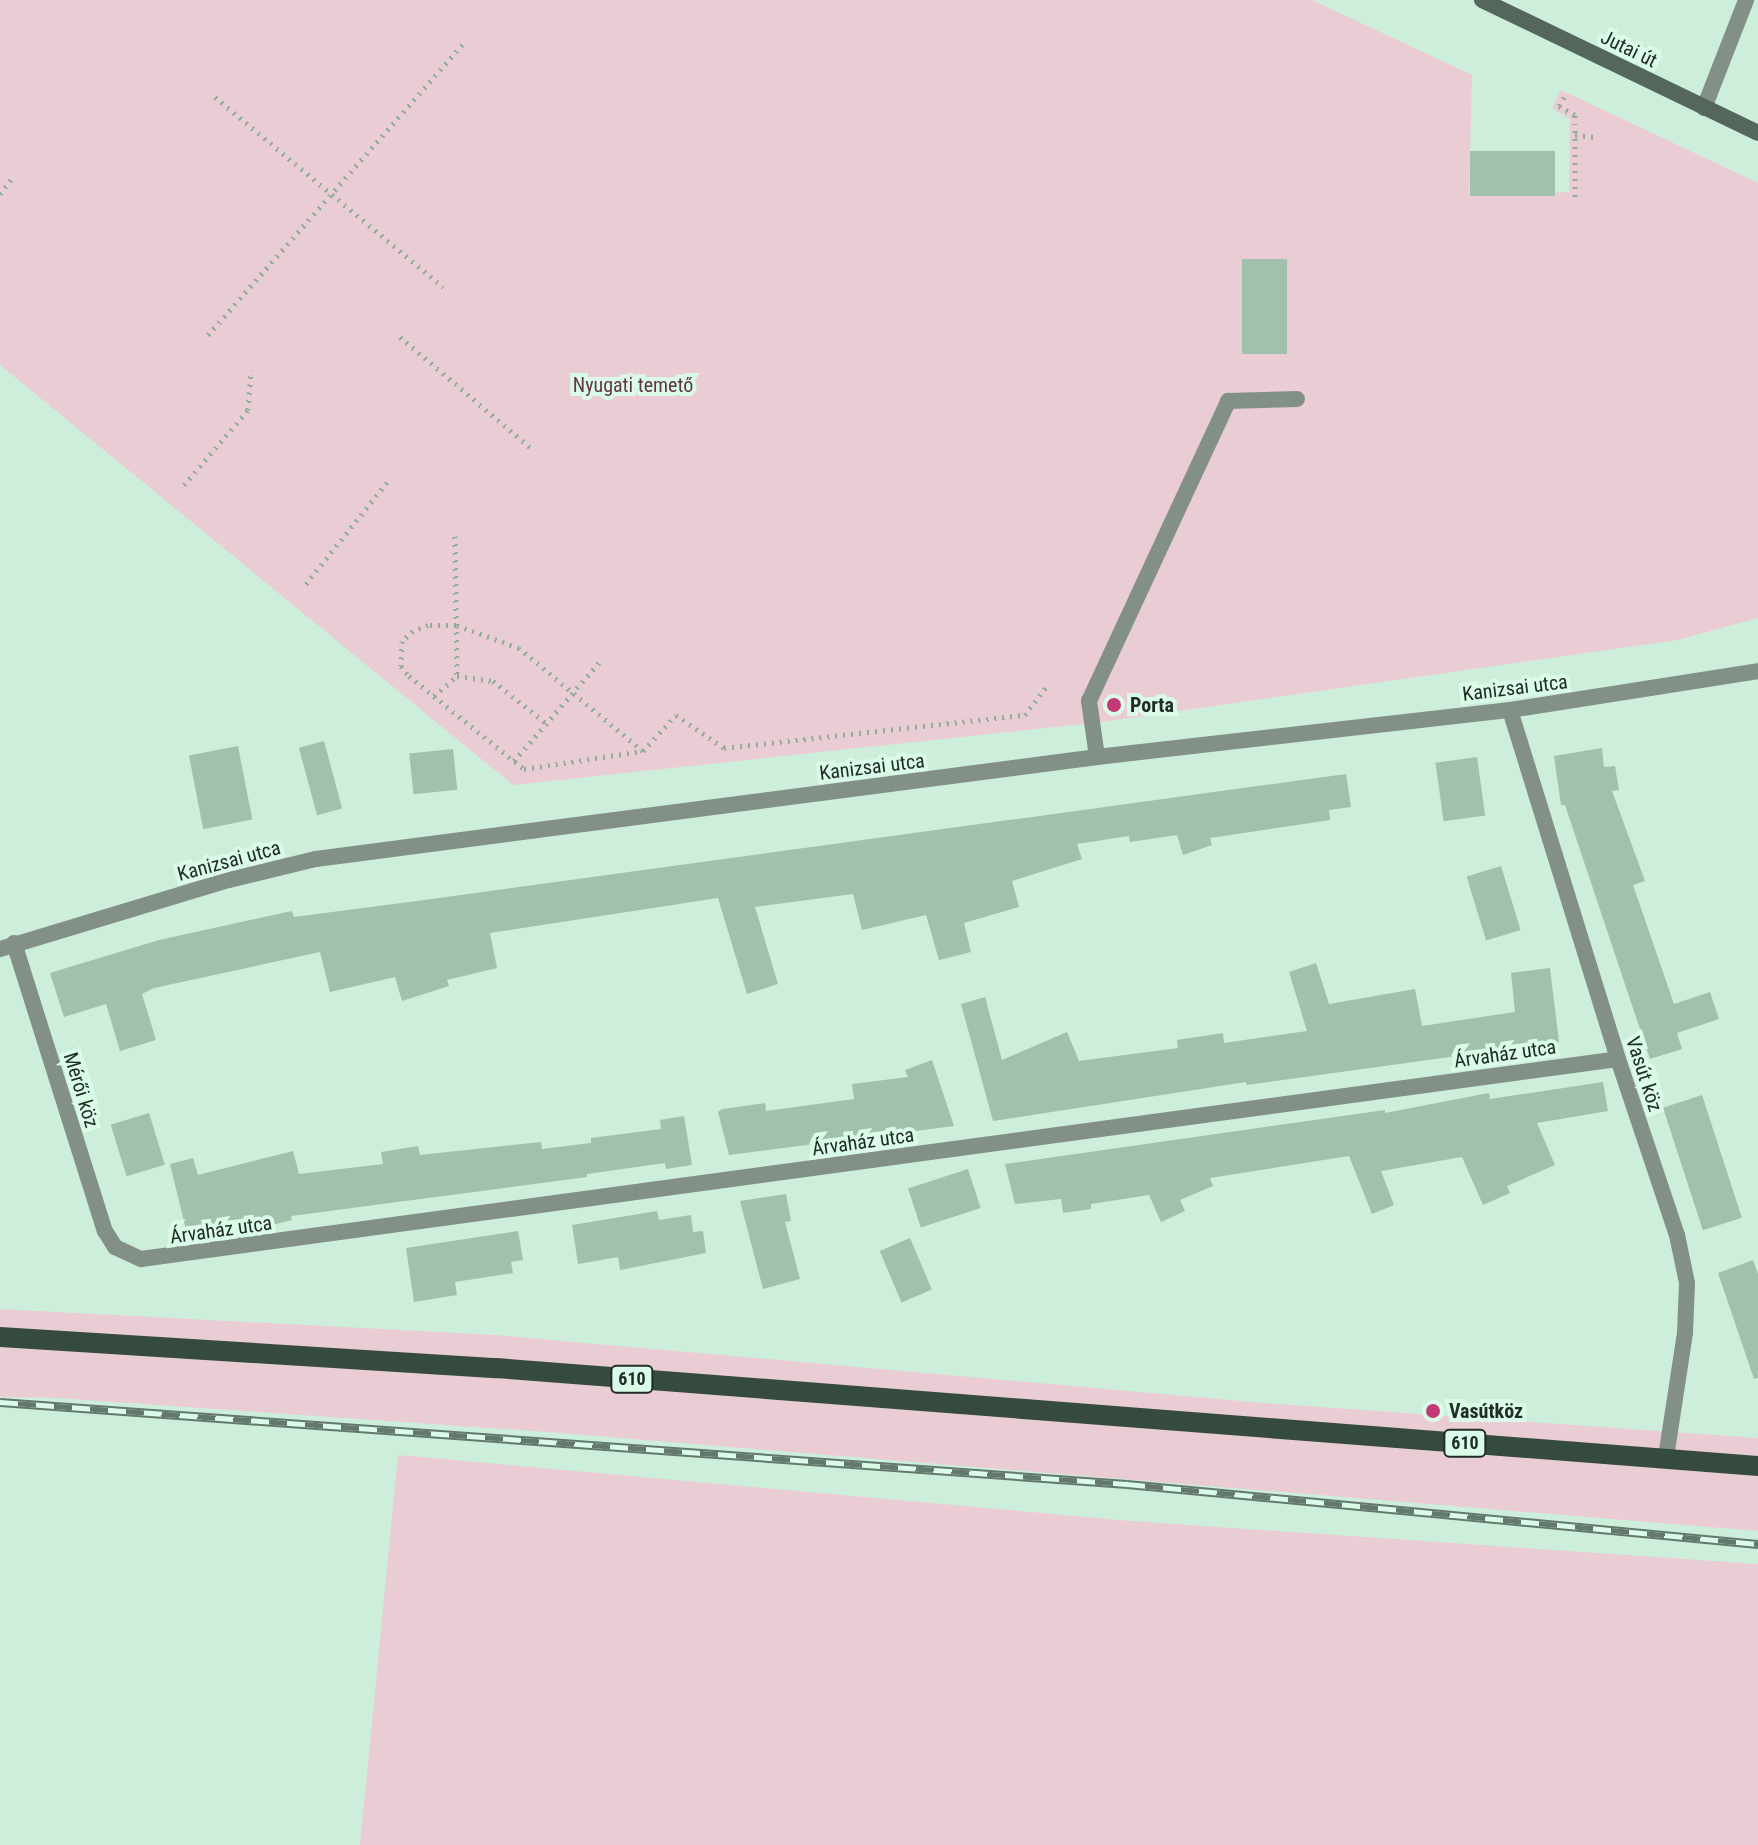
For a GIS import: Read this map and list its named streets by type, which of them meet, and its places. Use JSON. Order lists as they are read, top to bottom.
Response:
{
  "streets": {
    "main road": ["610"],
    "street": [
      "Jutai út",
      "Kanizsai utca",
      "Árvaház utca",
      "Vasút köz",
      "Mérői köz"
    ]
  },
  "crossings": [
    ["Kanizsai utca", "Vasút köz"],
    ["Kanizsai utca", "Mérői köz"],
    ["Árvaház utca", "Vasút köz"],
    ["Árvaház utca", "Mérői köz"],
    ["Vasút köz", "610"]
  ],
  "parks": ["Nyugati temető"],
  "places": ["Porta", "Vasútköz"]
}
